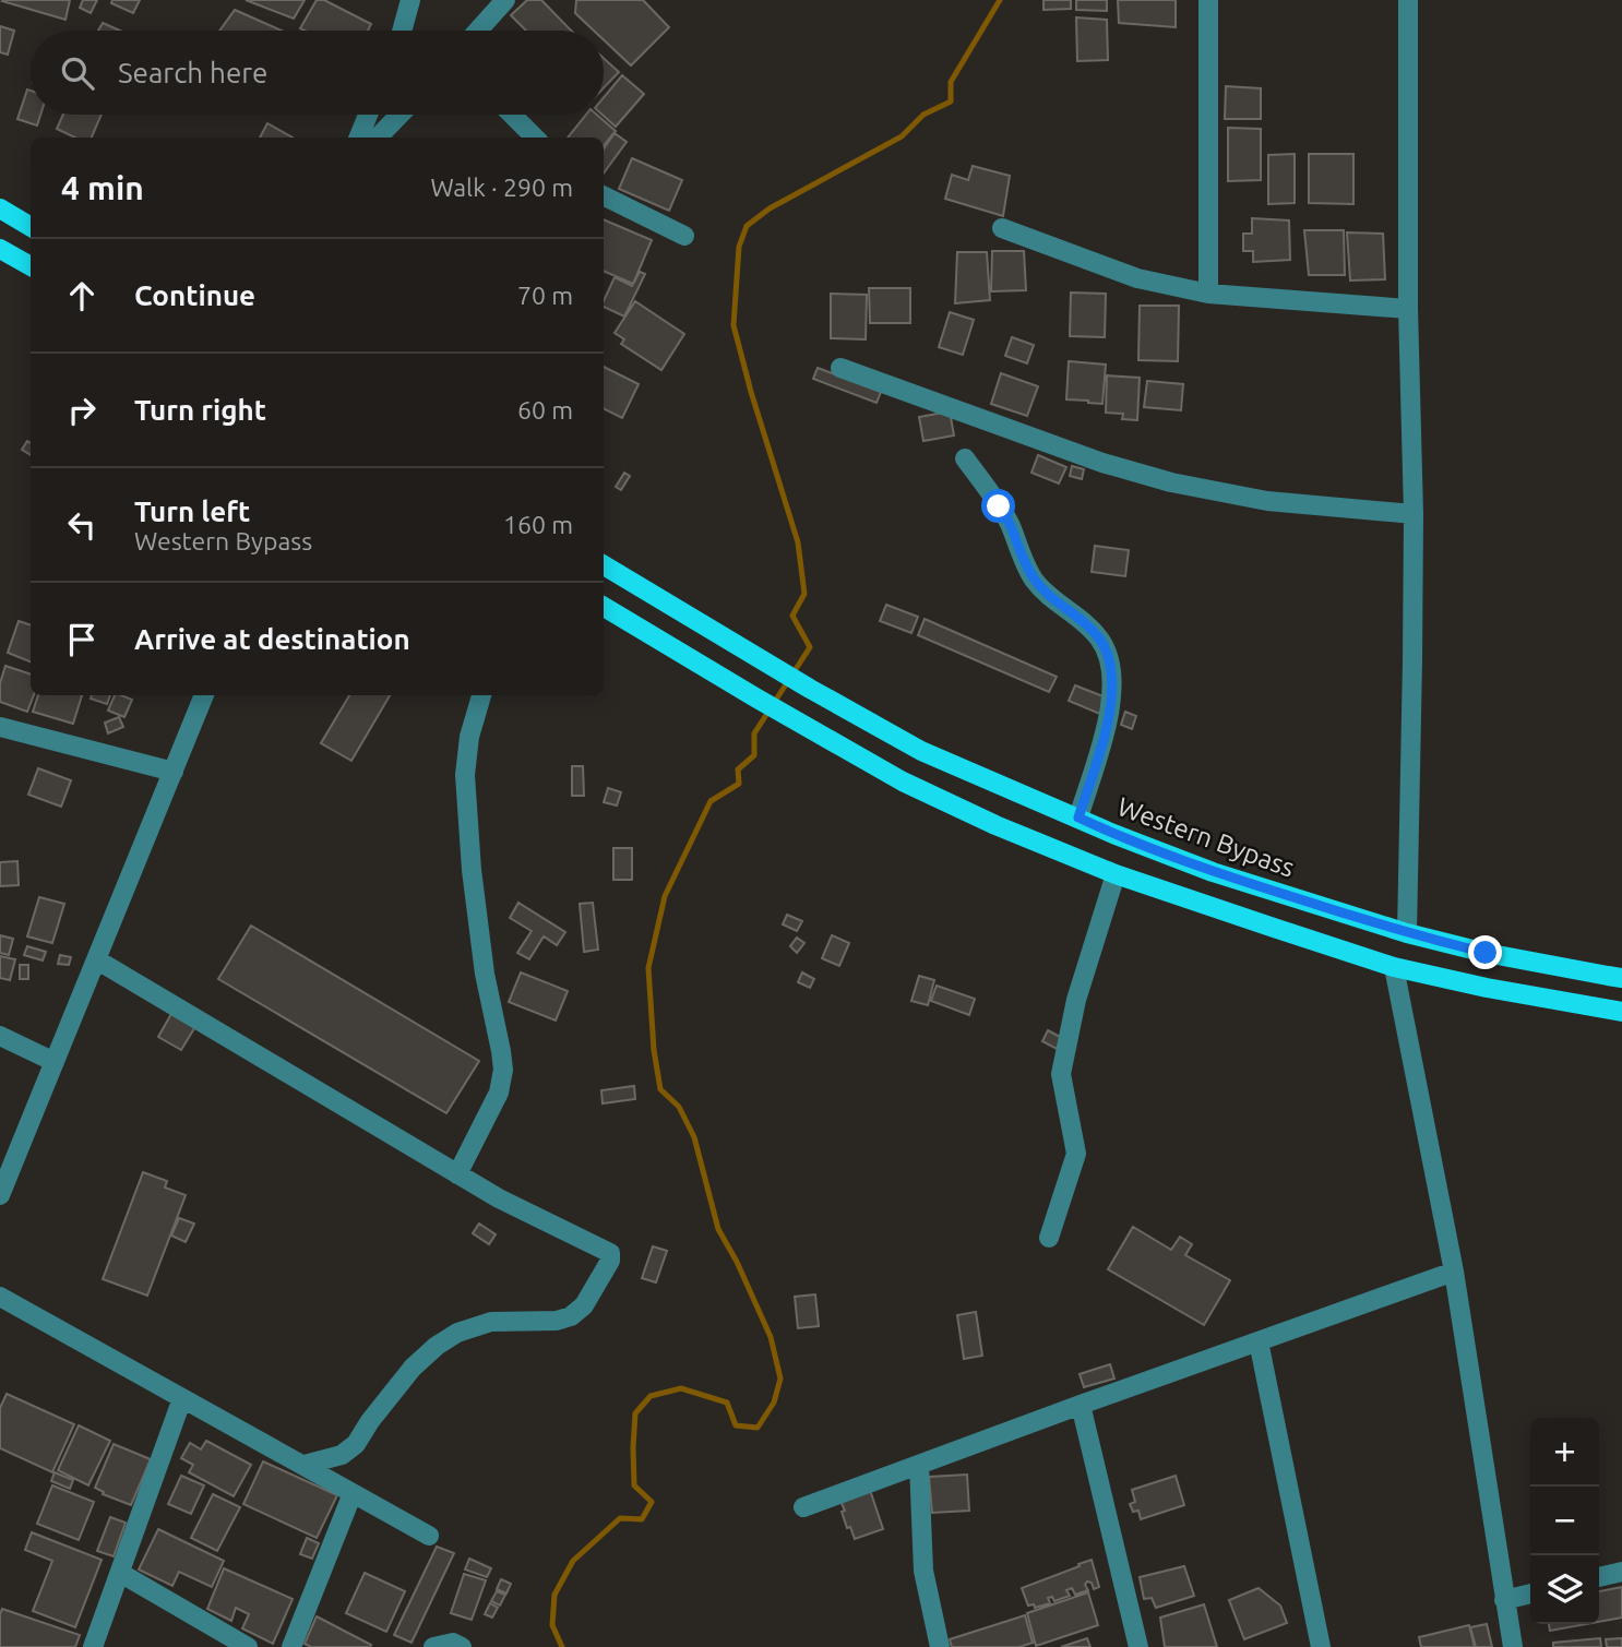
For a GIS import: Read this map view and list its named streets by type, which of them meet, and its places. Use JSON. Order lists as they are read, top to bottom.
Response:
{
  "streets": {
    "main road": ["Western Bypass"]
  },
  "page": {
    "search": "Search here",
    "heading": ["4 min", "Walk · 290 m"],
    "list": [
      ["Continue", "70 m"],
      ["Turn right", "60 m"],
      ["Turn left", "Western Bypass", "160 m"],
      "Arrive at destination"
    ],
    "map_buttons": ["+", "−"]
  }
}
